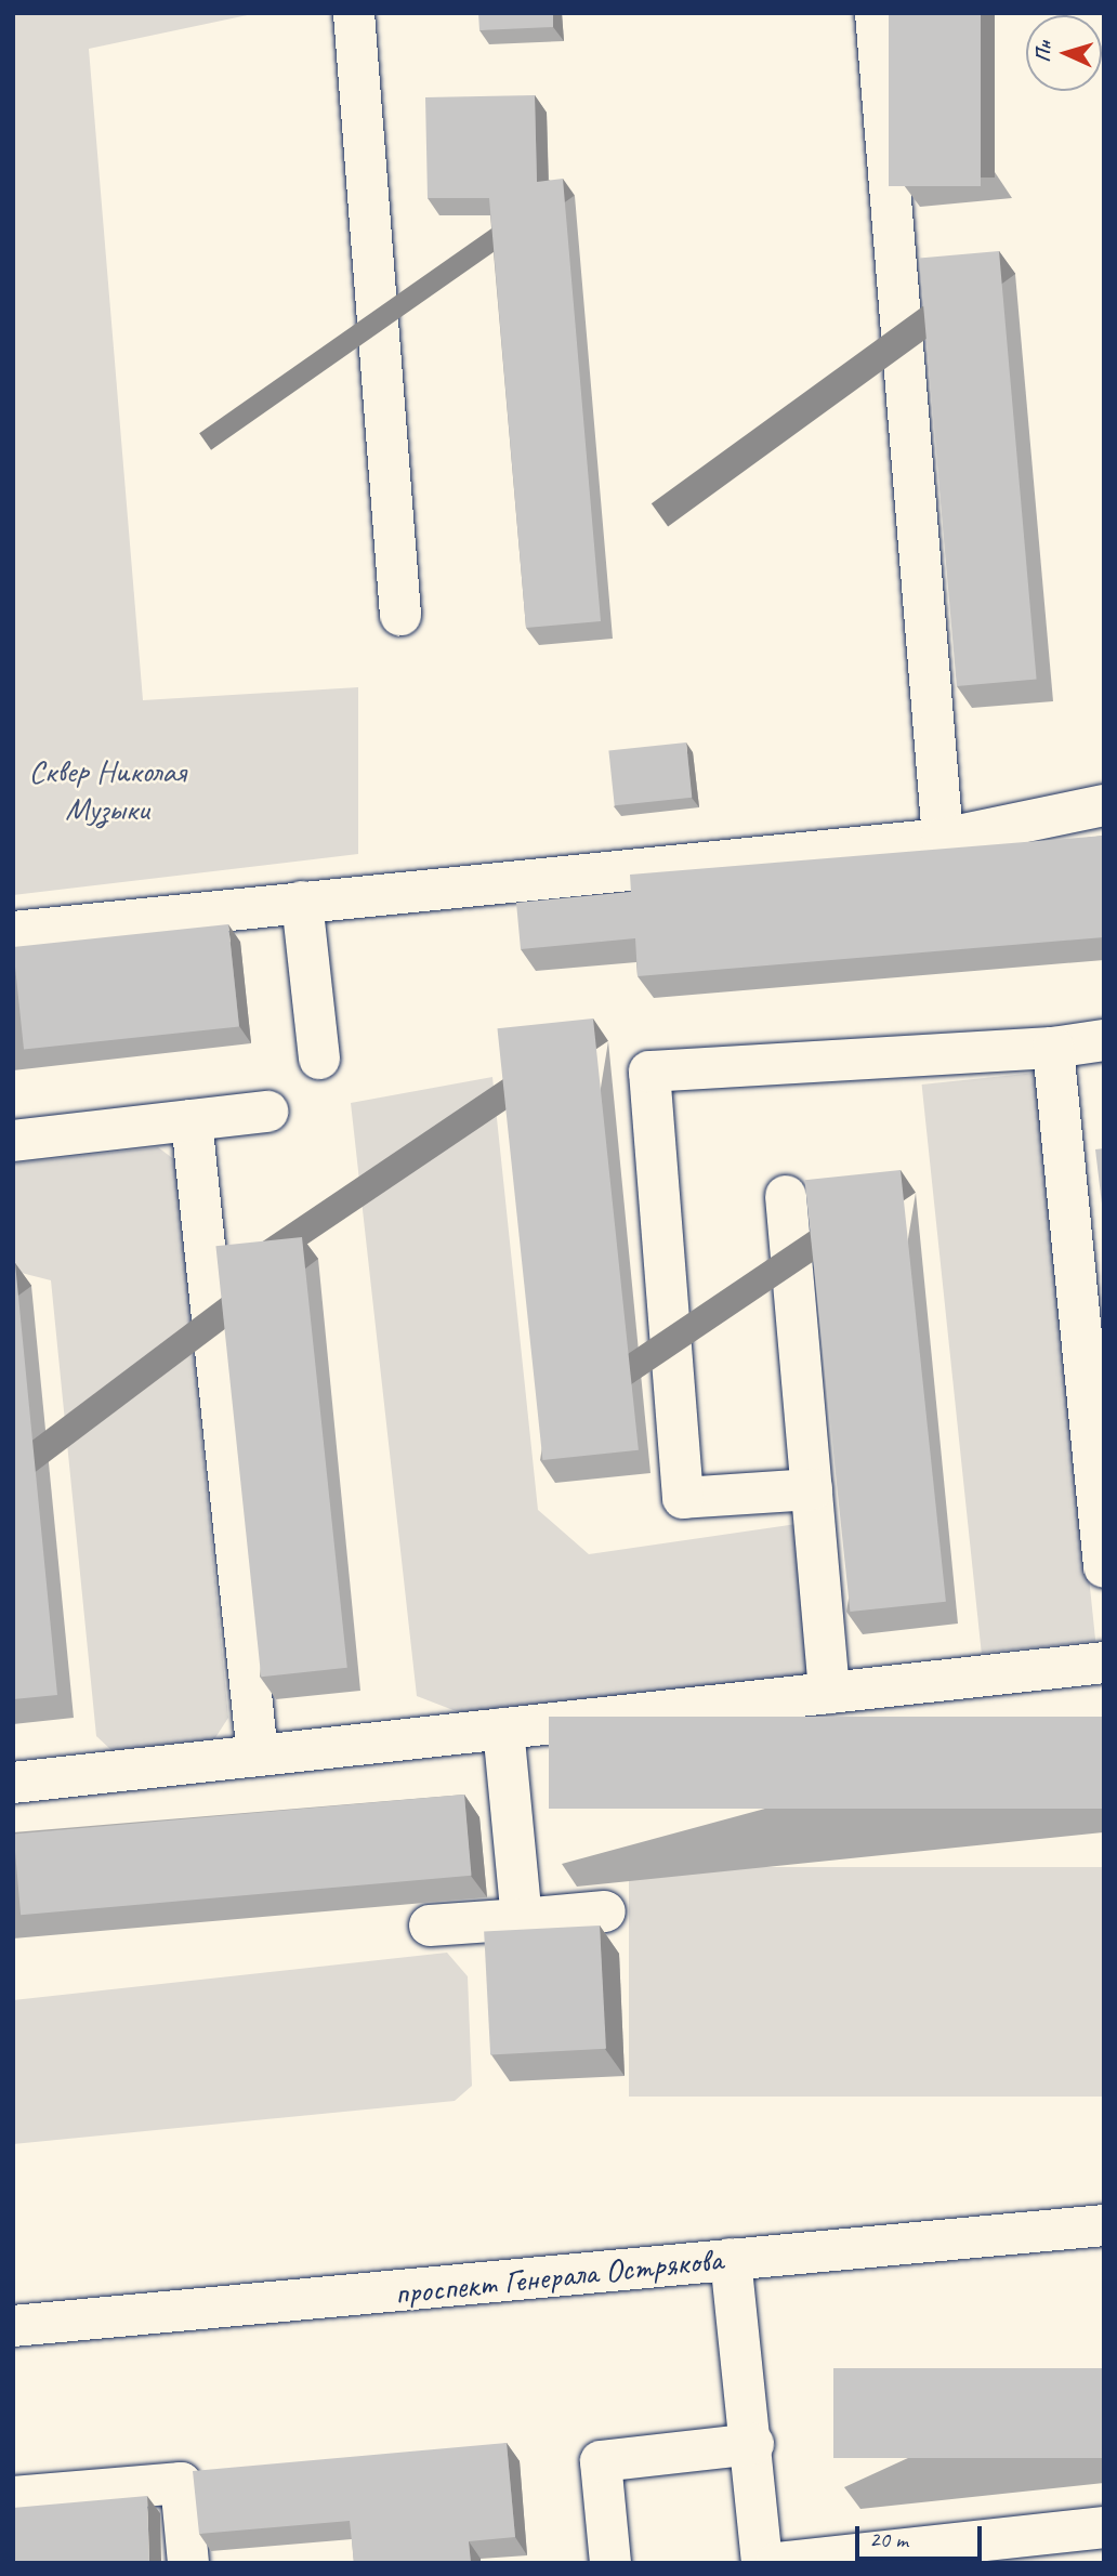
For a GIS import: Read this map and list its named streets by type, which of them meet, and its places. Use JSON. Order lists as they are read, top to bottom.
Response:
{
  "streets": {
    "main road": ["проспект Генерала Острякова"]
  },
  "parks": ["Сквер Николая Музыки"],
  "scale_bar": "20 m",
  "north": "left"
}
